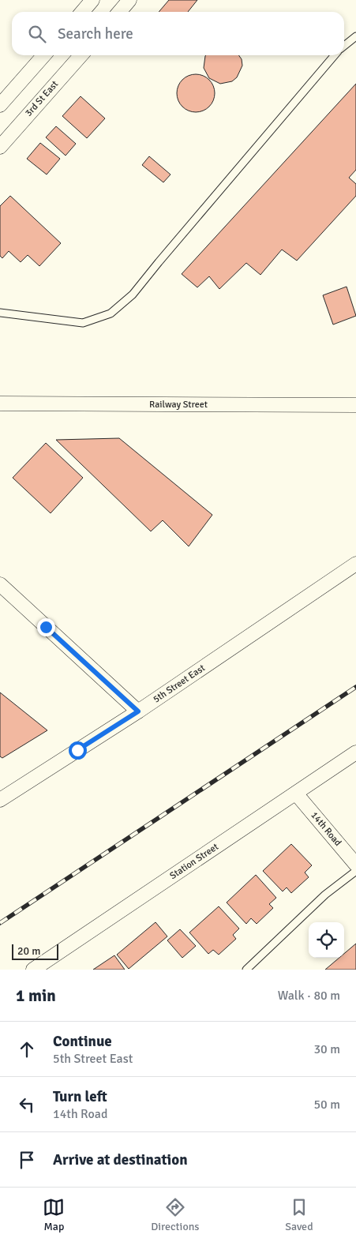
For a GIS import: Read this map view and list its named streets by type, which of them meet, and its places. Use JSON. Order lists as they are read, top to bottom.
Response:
{
  "streets": {
    "street": [
      "3rd St East",
      "Railway Street",
      "5th Street East",
      "14th Road",
      "Station Street"
    ]
  },
  "crossings": [
    ["14th Road", "Station Street"]
  ],
  "scale_bar": "20 m",
  "page": {
    "search": "Search here",
    "scale": "20 m",
    "heading": ["1 min", "Walk · 80 m"],
    "list": [
      ["Continue", "5th Street East", "30 m"],
      ["Turn left", "14th Road", "50 m"],
      "Arrive at destination"
    ],
    "nav": ["Map", "Directions", "Saved"]
  }
}
